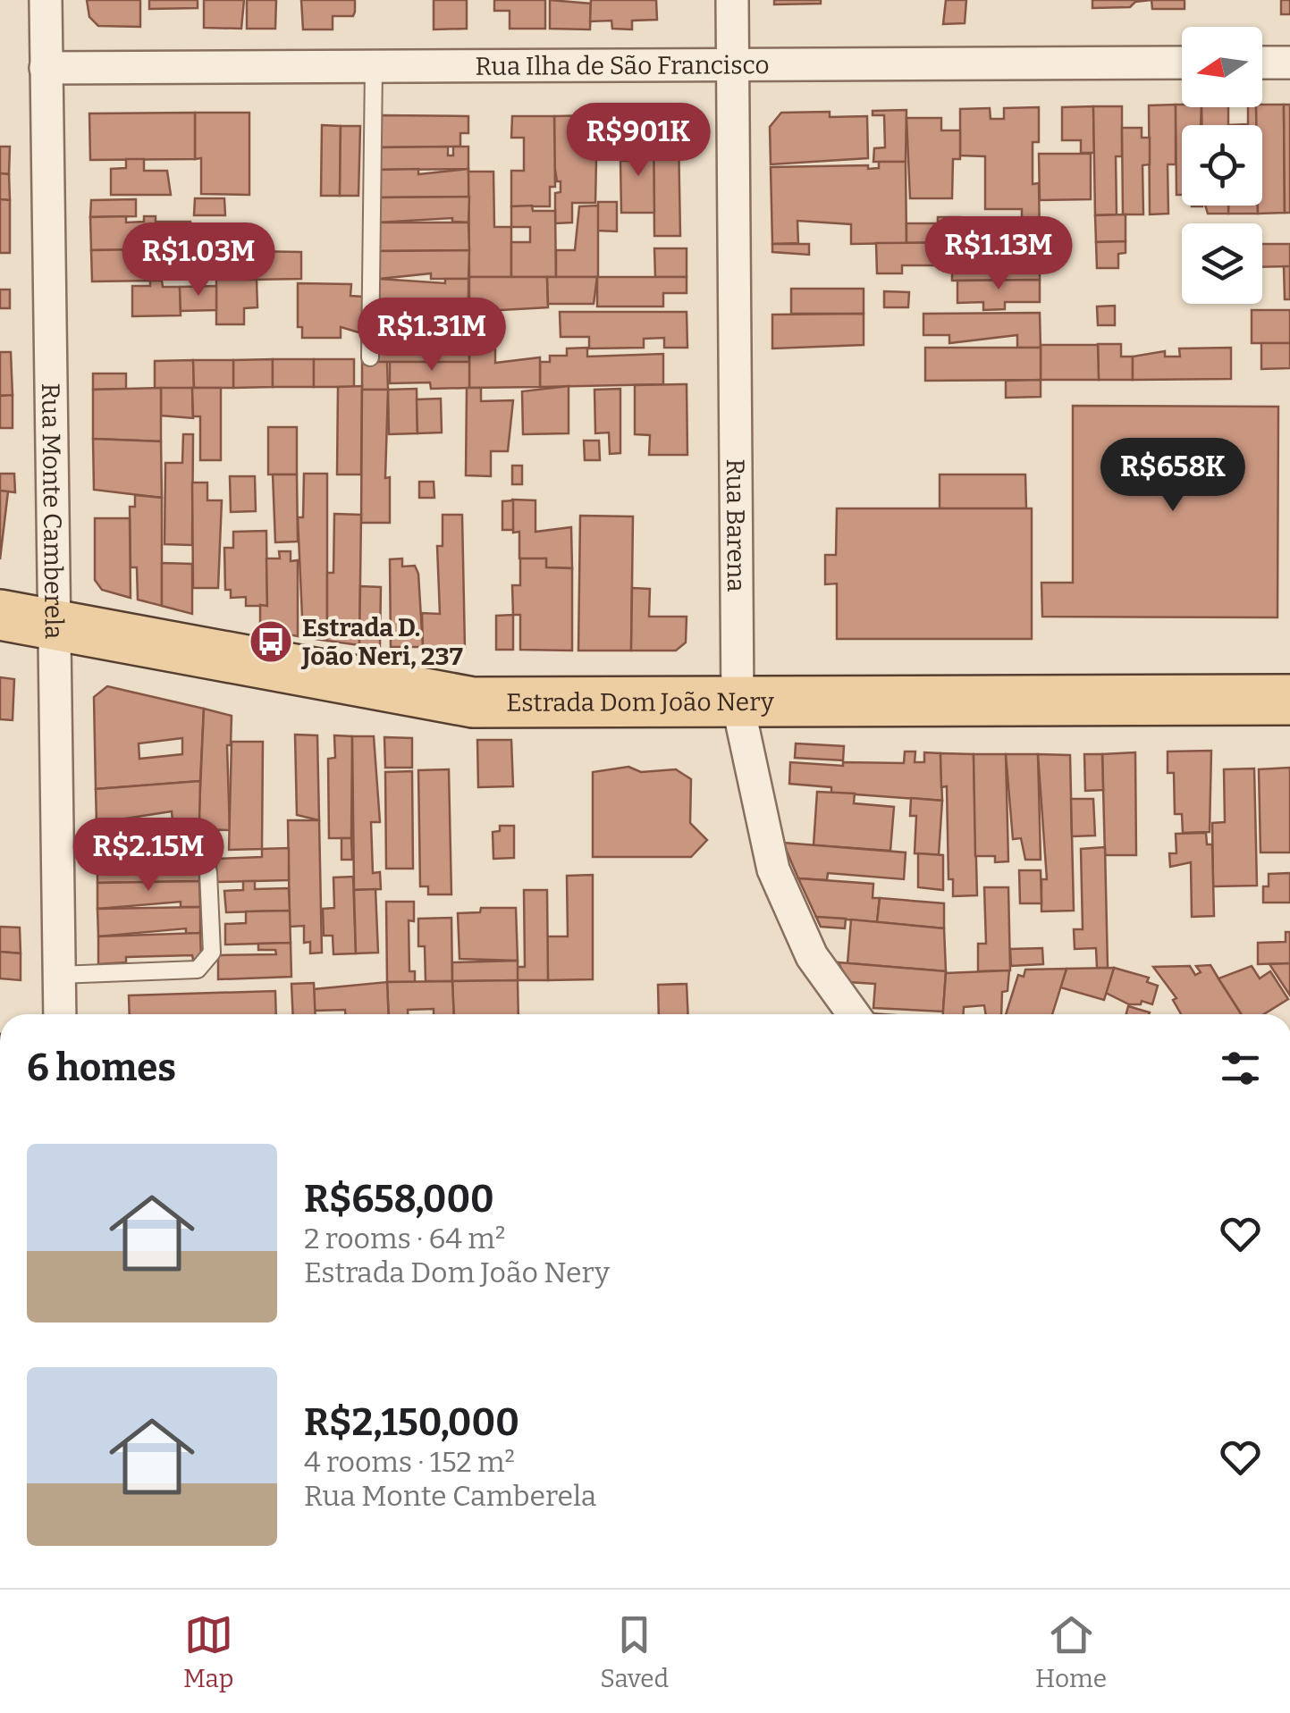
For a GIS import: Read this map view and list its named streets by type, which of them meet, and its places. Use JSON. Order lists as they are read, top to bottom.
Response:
{
  "streets": {
    "main road": ["Estrada Dom João Nery"],
    "street": ["Rua Ilha de São Francisco", "Rua Monte Camberela", "Rua Barena"]
  },
  "crossings": [
    ["Rua Ilha de São Francisco", "Rua Monte Camberela"],
    ["Rua Ilha de São Francisco", "Rua Barena"],
    ["Rua Monte Camberela", "Estrada Dom João Nery"],
    ["Rua Barena", "Estrada Dom João Nery"]
  ],
  "places": {
    "bus stop": ["Estrada D. João Neri, 237"]
  },
  "north": "left",
  "page": {
    "price": [
      "R$901K",
      "R$1.13M",
      "R$1.03M",
      "R$1.31M",
      "R$658K",
      "R$2.15M"
    ],
    "heading": "6 homes",
    "list": [
      {
        "name": "R$658,000",
        "note": "2 rooms · 64 m² · Estrada Dom João Nery"
      },
      {
        "name": "R$2,150,000",
        "note": "4 rooms · 152 m² · Rua Monte Camberela"
      }
    ],
    "tabs": ["Map", "Saved", "Home"]
  }
}
